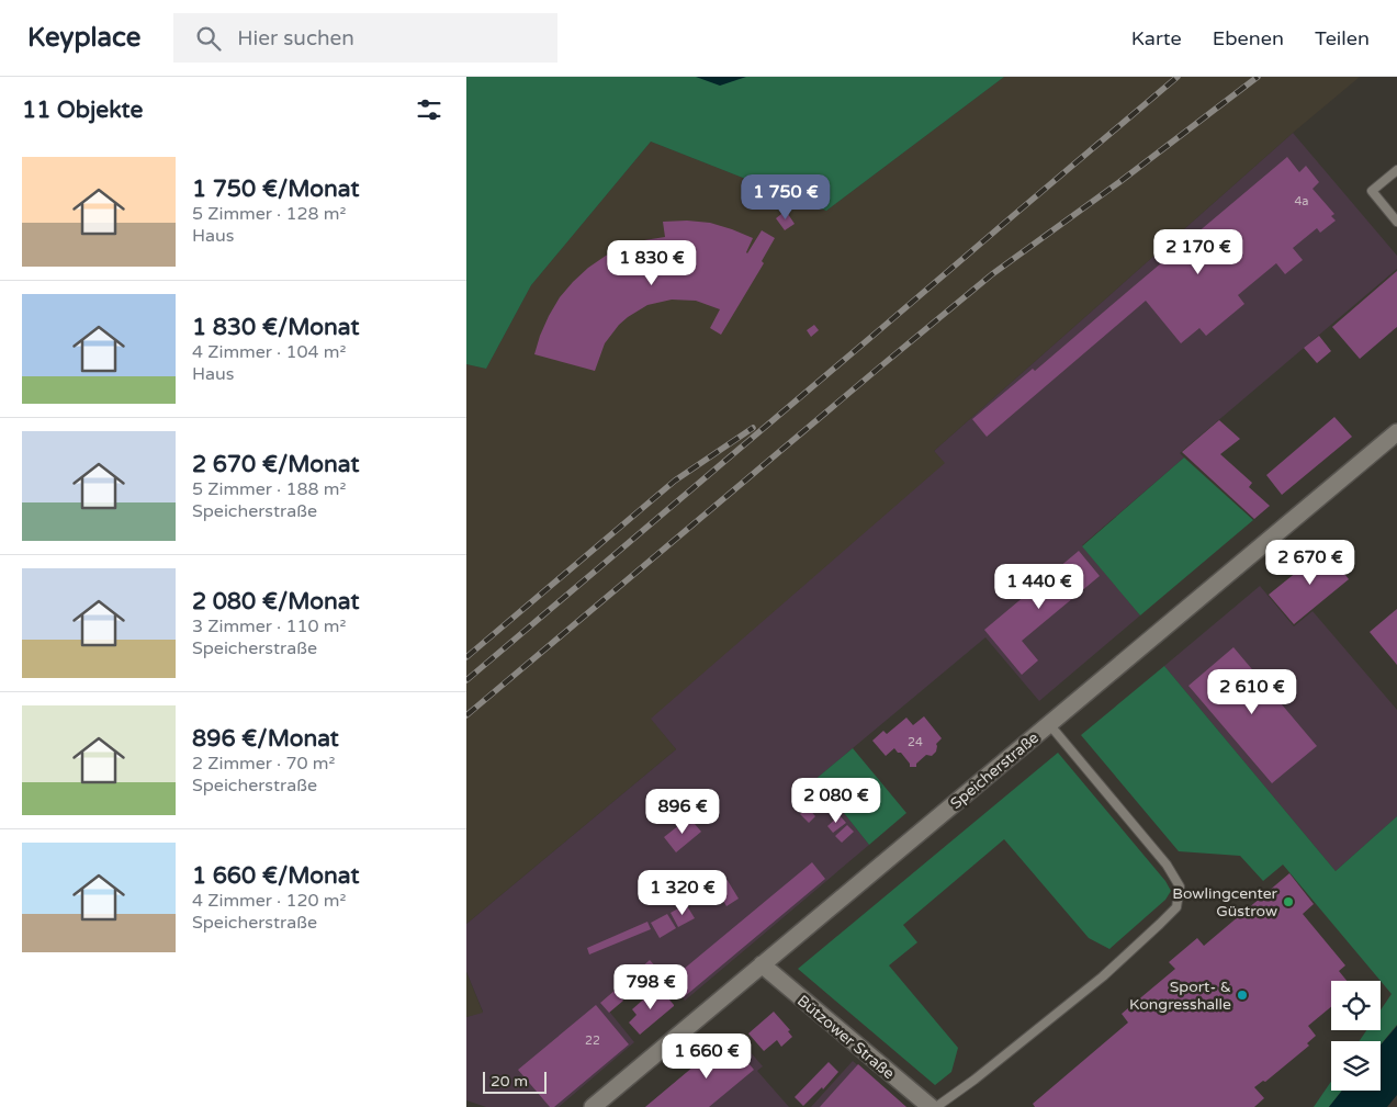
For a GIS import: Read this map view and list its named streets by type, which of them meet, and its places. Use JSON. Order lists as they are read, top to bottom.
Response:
{
  "streets": {
    "street": ["Speicherstraße", "Bützower Straße"]
  },
  "crossings": [
    ["Speicherstraße", "Bützower Straße"]
  ],
  "places": ["Bowlingcenter Güstrow", "Sport- & Kongresshalle"],
  "house_numbers": ["4a", "24", "22"],
  "scale_bar": "20 m",
  "page": {
    "header": "Keyplace",
    "search": "Hier suchen",
    "nav": ["Karte", "Ebenen", "Teilen"],
    "heading": "11 Objekte",
    "list": [
      {
        "name": "1 750 €/Monat",
        "note": "5 Zimmer · 128 m² · Haus"
      },
      {
        "name": "1 830 €/Monat",
        "note": "4 Zimmer · 104 m² · Haus"
      },
      {
        "name": "2 670 €/Monat",
        "note": "5 Zimmer · 188 m² · Speicherstraße"
      },
      {
        "name": "2 080 €/Monat",
        "note": "3 Zimmer · 110 m² · Speicherstraße"
      },
      {
        "name": "896 €/Monat",
        "note": "2 Zimmer · 70 m² · Speicherstraße"
      },
      {
        "name": "1 660 €/Monat",
        "note": "4 Zimmer · 120 m² · Speicherstraße"
      }
    ],
    "price": [
      "1 750 €",
      "2 170 €",
      "1 830 €",
      "2 670 €",
      "1 440 €",
      "2 610 €",
      "2 080 €",
      "896 €",
      "1 320 €",
      "798 €",
      "1 660 €"
    ],
    "scale": "20 m"
  }
}
